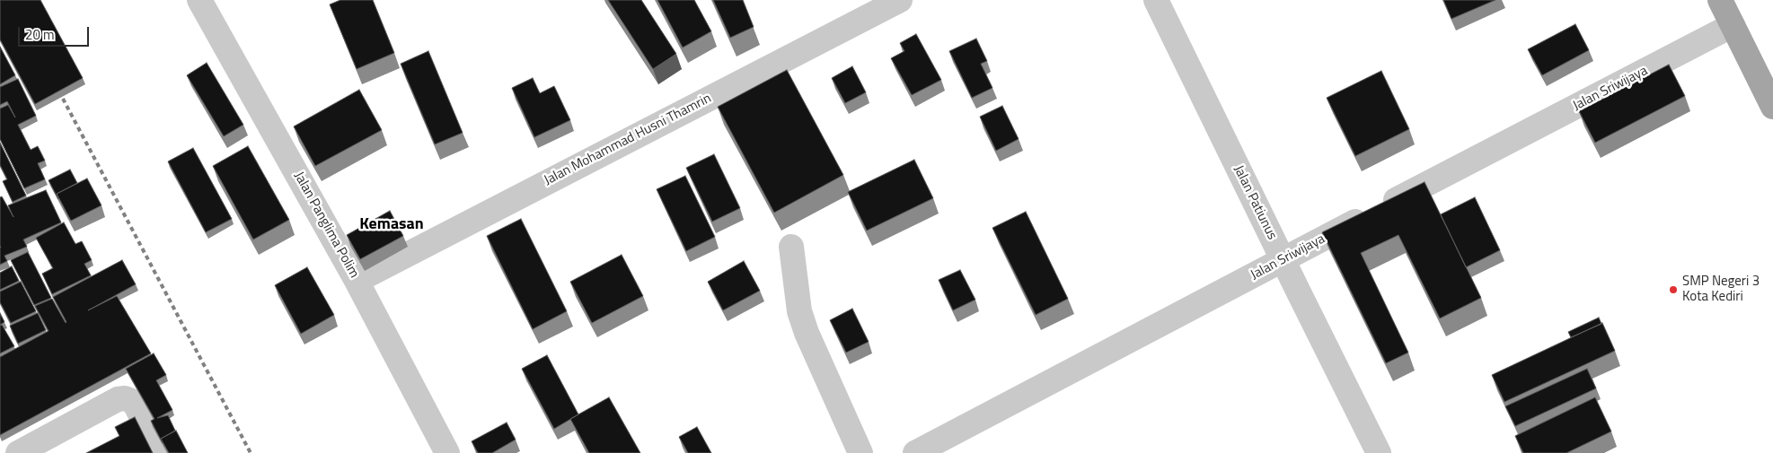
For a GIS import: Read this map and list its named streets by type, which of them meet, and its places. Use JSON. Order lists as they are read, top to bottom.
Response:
{
  "streets": {
    "street": [
      "Jalan Sriwijaya",
      "Jalan Mohammad Husni Thamrin",
      "Jalan Patiunus",
      "Jalan Panglima Polim"
    ]
  },
  "crossings": [
    ["Jalan Sriwijaya", "Jalan Patiunus"],
    ["Jalan Mohammad Husni Thamrin", "Jalan Panglima Polim"]
  ],
  "districts": ["Kemasan"],
  "places": ["SMP Negeri 3 Kota Kediri"],
  "scale_bar": "20 m"
}
